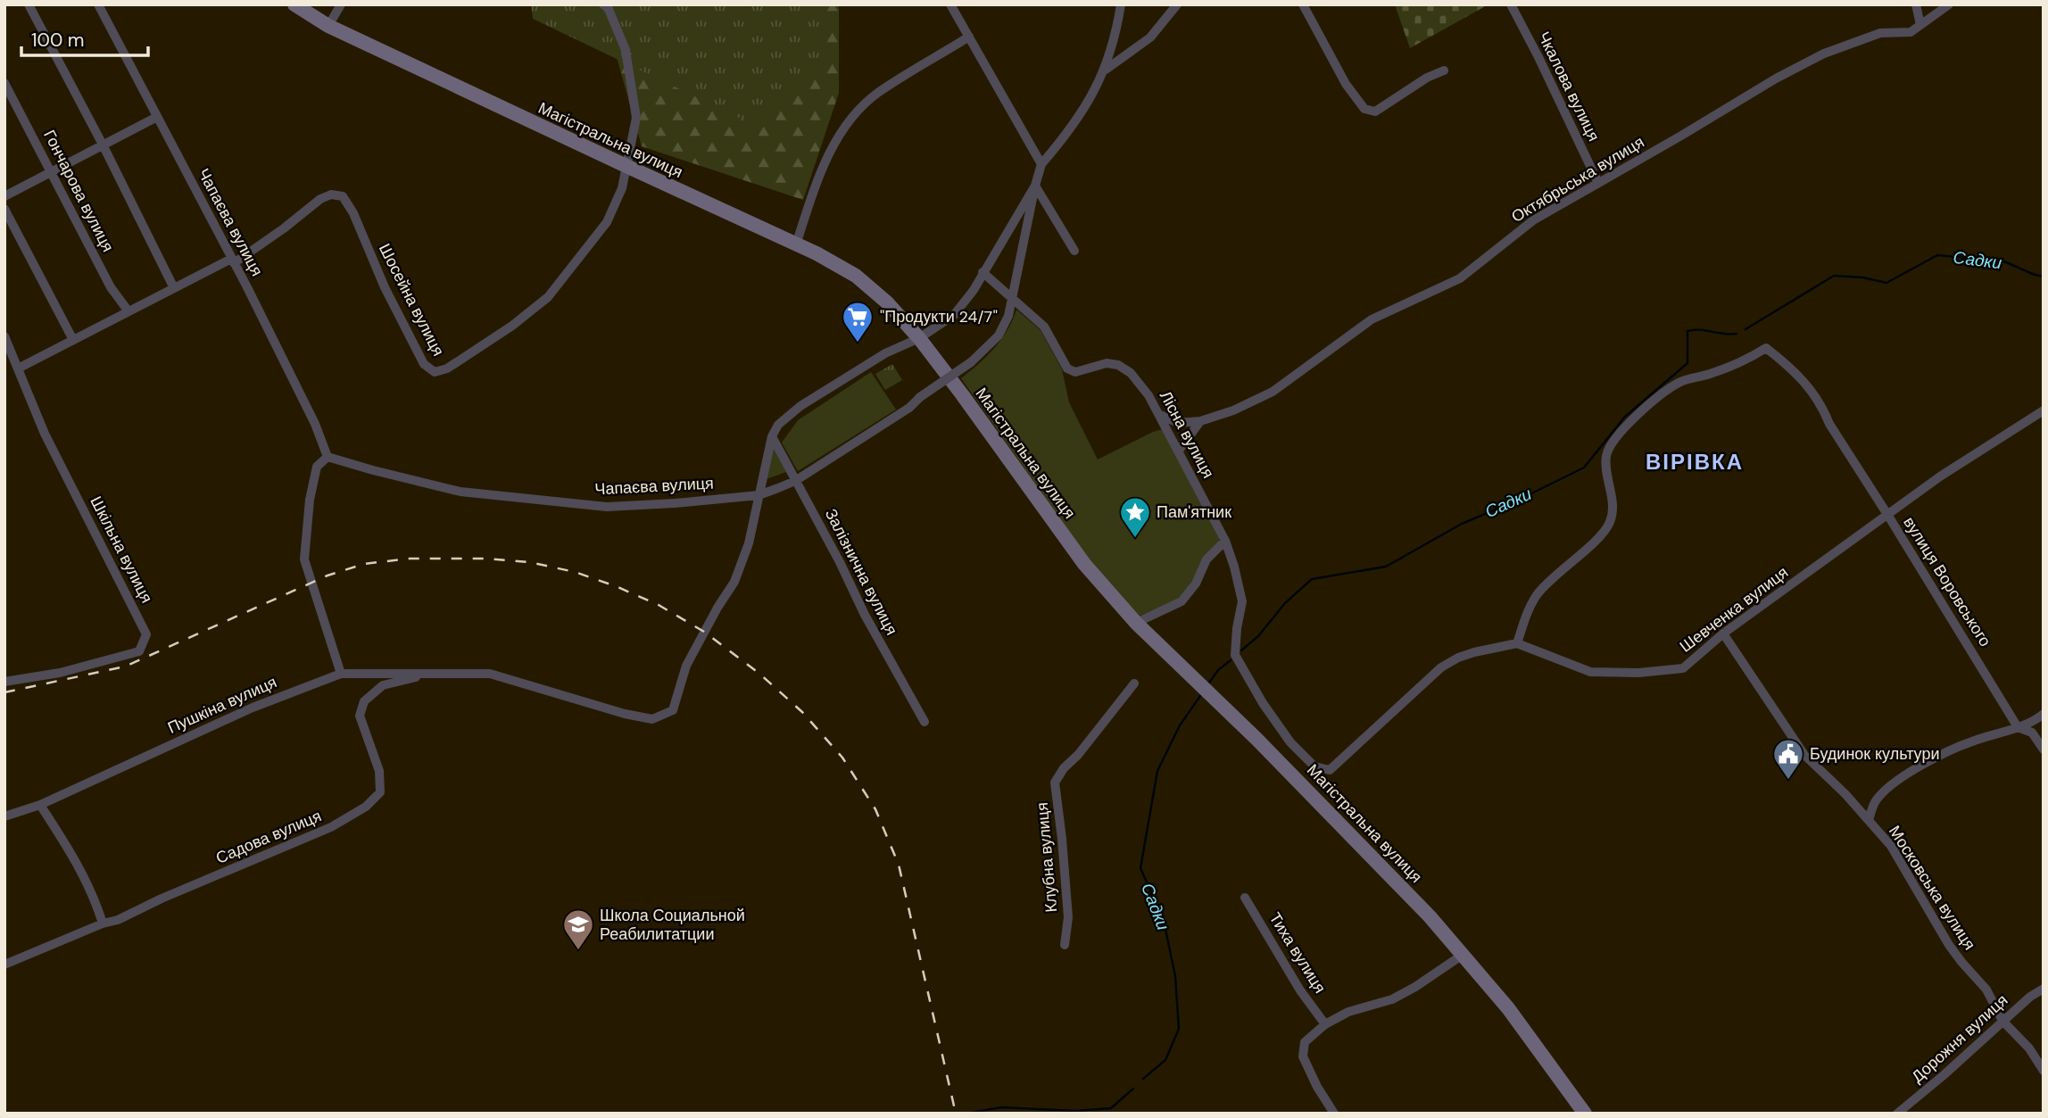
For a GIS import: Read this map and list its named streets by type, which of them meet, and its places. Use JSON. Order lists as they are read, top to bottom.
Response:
{
  "streets": {
    "main road": ["Магістральна вулиця"],
    "street": [
      "Чкалова вулиця",
      "Октябрьська вулиця",
      "Гончарова вулиця",
      "Чапаєва вулиця",
      "Шосейна вулиця",
      "Лісна вулиця",
      "Шкільна вулиця",
      "Залізнична вулиця",
      "вулиця Воровського",
      "Шевченка вулиця",
      "Пушкіна вулиця",
      "Садова вулиця",
      "Клубна вулиця",
      "Московська вулиця",
      "Тиха вулиця",
      "Дорожня вулиця"
    ]
  },
  "crossings": [
    ["Чкалова вулиця", "Октябрьська вулиця"],
    ["Магістральна вулиця", "Шосейна вулиця"],
    ["Чапаєва вулиця", "Шосейна вулиця"],
    ["Чапаєва вулиця", "Лісна вулиця"],
    ["Чапаєва вулиця", "Залізнична вулиця"],
    ["Чапаєва вулиця", "Пушкіна вулиця"],
    ["Лісна вулиця", "вулиця Воровського"],
    ["Лісна вулиця", "Шевченка вулиця"],
    ["Залізнична вулиця", "Пушкіна вулиця"],
    ["вулиця Воровського", "Шевченка вулиця"],
    ["Шевченка вулиця", "Московська вулиця"],
    ["Пушкіна вулиця", "Садова вулиця"],
    ["Московська вулиця", "Дорожня вулиця"]
  ],
  "districts": ["ВІРІВКА"],
  "water": ["Садки"],
  "places": {
    "supermarket": ["\"Продукти 24/7\""],
    "place": ["Пам'ятник"],
    "public building": ["Будинок культури"],
    "school or university": ["Школа Социальной Реабилитатции"]
  },
  "scale_bar": "100 m"
}
